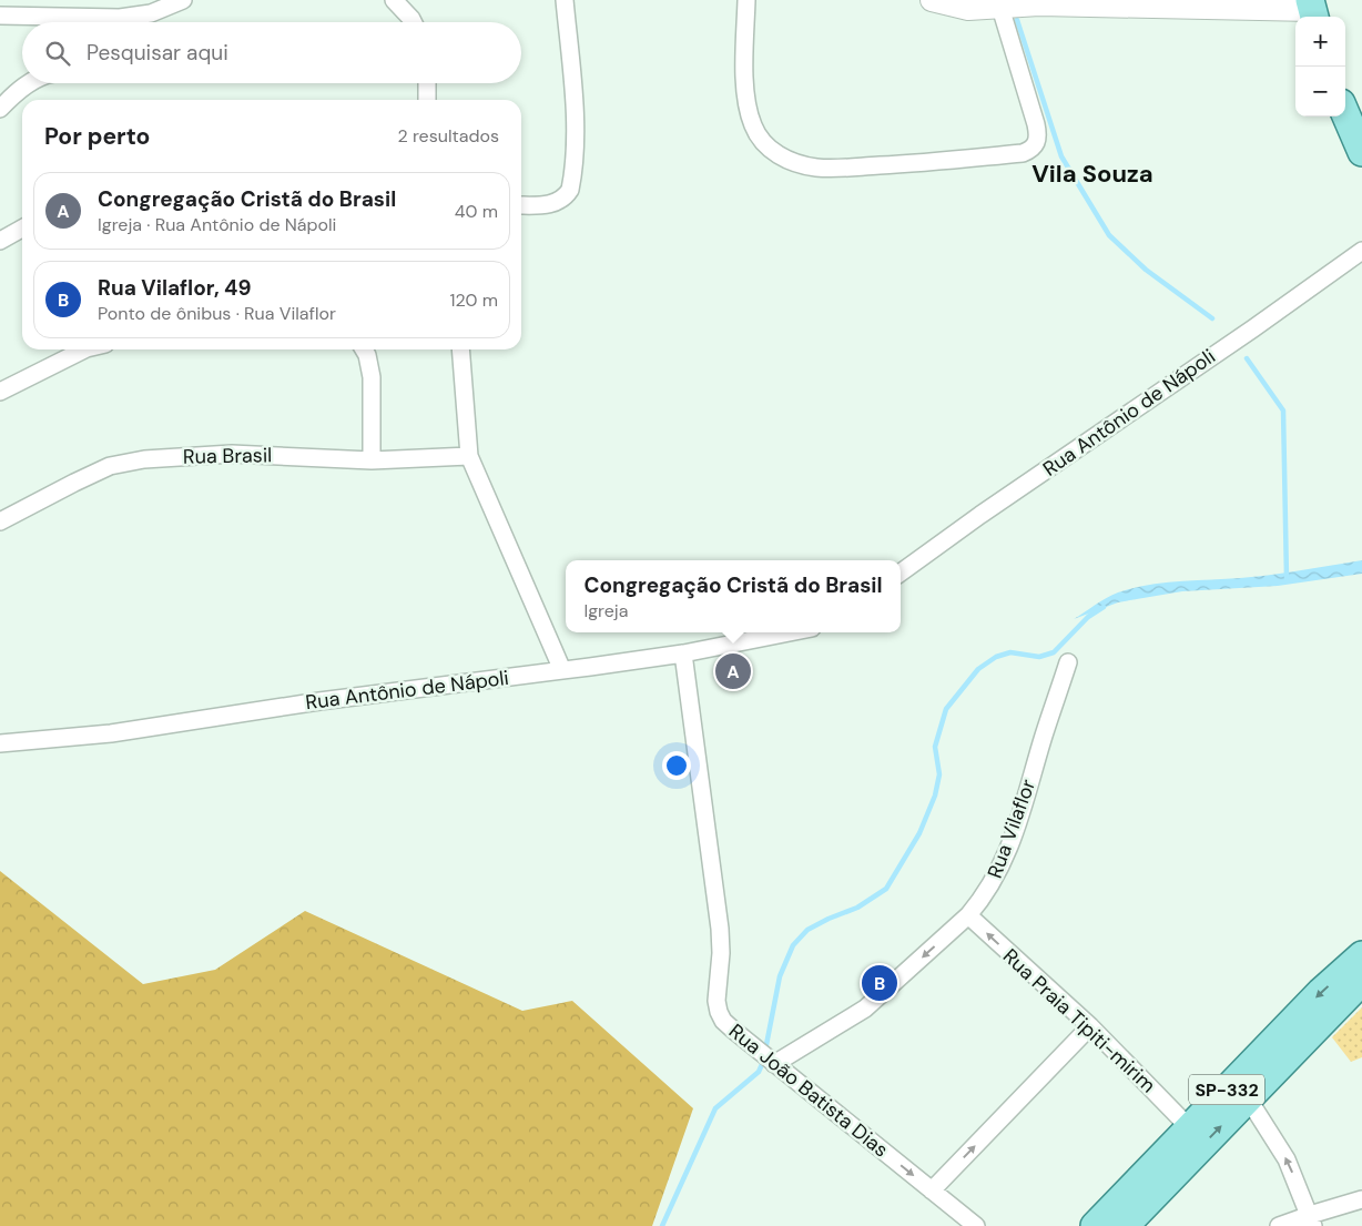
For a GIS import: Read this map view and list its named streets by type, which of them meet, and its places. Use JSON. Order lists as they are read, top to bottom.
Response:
{
  "streets": {
    "main road": ["SP-332"],
    "street": [
      "Rua Antônio de Nápoli",
      "Rua Brasil",
      "Rua Vilaflor",
      "Rua Praia Tipiti-mirim",
      "Rua João Batista Dias"
    ]
  },
  "crossings": [
    ["Rua Antônio de Nápoli", "Rua João Batista Dias"],
    ["Rua Vilaflor", "Rua Praia Tipiti-mirim"],
    ["Rua Vilaflor", "Rua João Batista Dias"],
    ["Rua Praia Tipiti-mirim", "SP-332"]
  ],
  "one_way": ["Rua Vilaflor", "Rua Praia Tipiti-mirim"],
  "districts": ["Vila Souza"],
  "page": {
    "map_buttons": ["+", "−"],
    "search": "Pesquisar aqui",
    "heading": ["Por perto", "2 resultados"],
    "list": [
      {
        "mark": "A",
        "name": "Congregação Cristã do Brasil",
        "note": "Igreja · Rua Antônio de Nápoli",
        "value": "40 m"
      },
      {
        "mark": "B",
        "name": "Rua Vilaflor, 49",
        "note": "Ponto de ônibus · Rua Vilaflor",
        "value": "120 m"
      }
    ],
    "popup": ["Congregação Cristã do Brasil", "Igreja"],
    "pins": ["A", "B"]
  }
}
